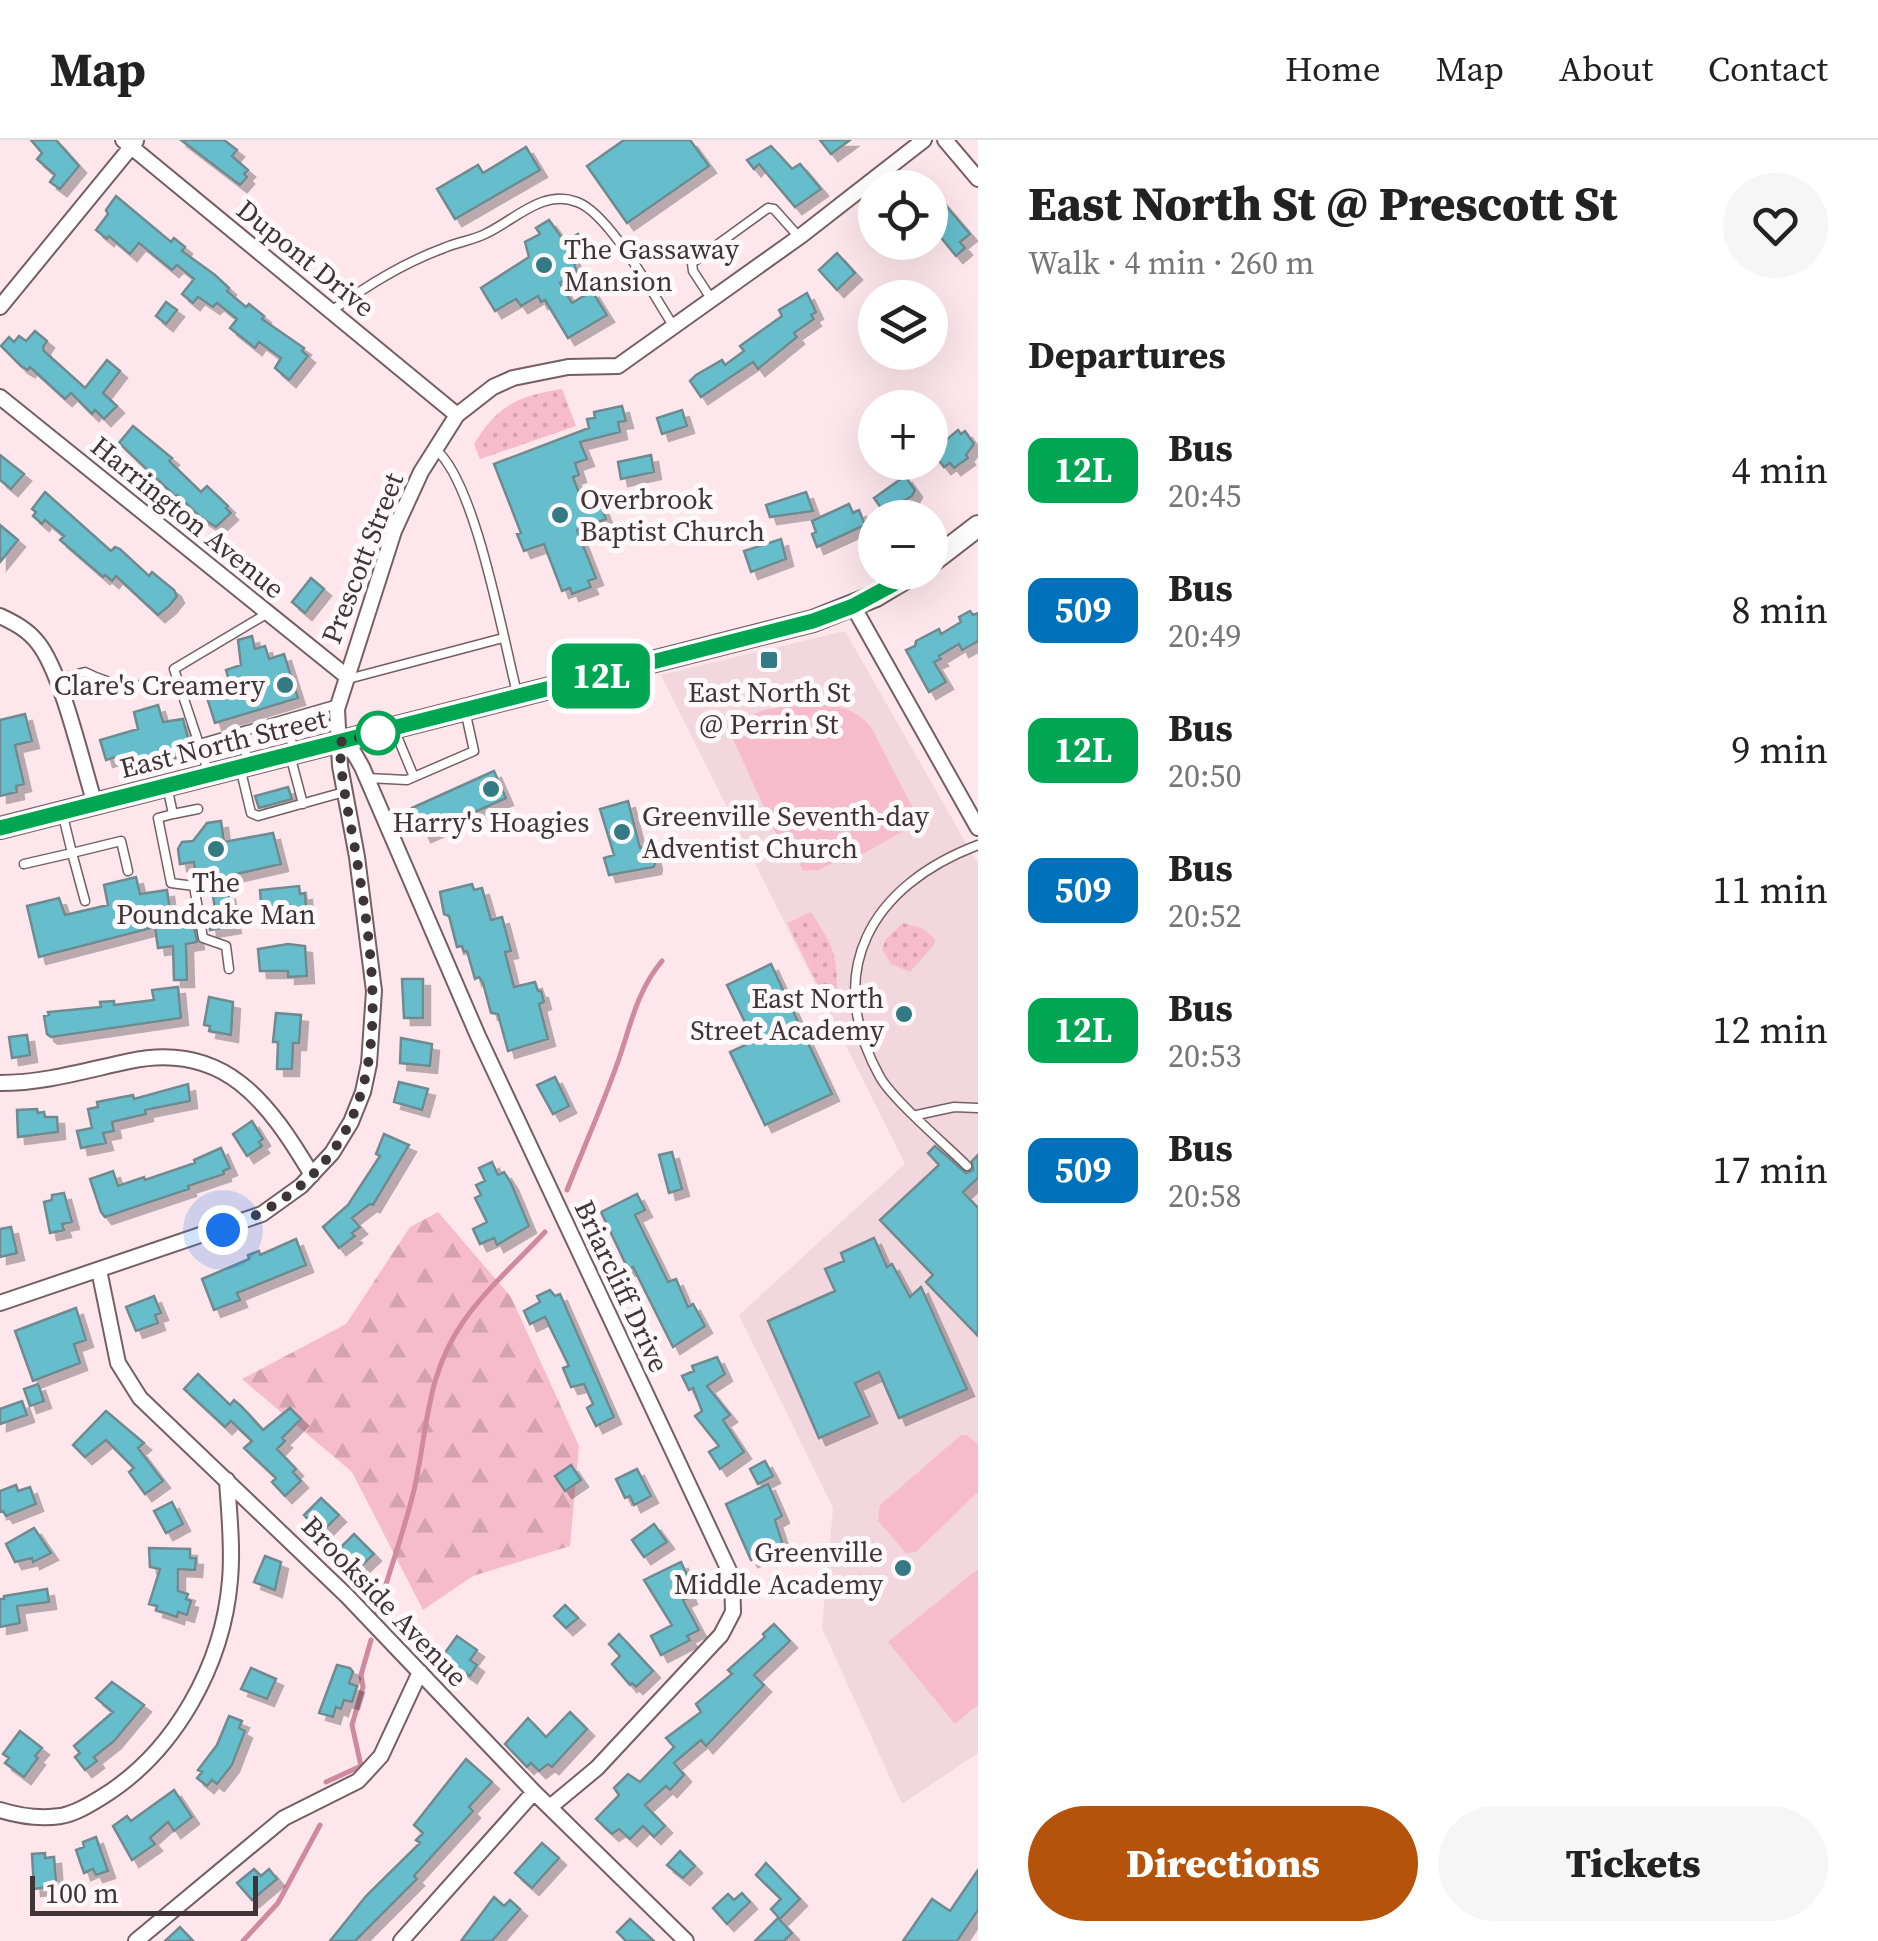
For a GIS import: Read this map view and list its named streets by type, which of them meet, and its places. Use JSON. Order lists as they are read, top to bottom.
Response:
{
  "streets": {
    "main road": ["East North Street"],
    "street": [
      "Dupont Drive",
      "Harrington Avenue",
      "Prescott Street",
      "Briarcliff Drive",
      "Brookside Avenue"
    ]
  },
  "crossings": [
    ["Dupont Drive", "Prescott Street"],
    ["Harrington Avenue", "Prescott Street"],
    ["Prescott Street", "East North Street"],
    ["Prescott Street", "Briarcliff Drive"],
    ["Prescott Street", "Brookside Avenue"],
    ["East North Street", "Briarcliff Drive"],
    ["Briarcliff Drive", "Brookside Avenue"]
  ],
  "places": {
    "other": [
      "The Gassaway Mansion",
      "Overbrook Baptist Church",
      "Clare's Creamery",
      "Harry's Hoagies",
      "Greenville Seventh-day Adventist Church",
      "The Poundcake Man",
      "East North Street Academy",
      "Greenville Middle Academy"
    ],
    "transit": ["East North St @ Perrin St"]
  },
  "lines": ["bus line 12L"],
  "scale_bar": "100 m",
  "page": {
    "header": "Map",
    "nav": [
      "Home",
      "Map",
      "About",
      "Contact"
    ],
    "on_map": "12L",
    "heading": [
      ["East North St @ Prescott St", "Walk · 4 min · 260 m"],
      "Departures"
    ],
    "map_buttons": ["+", "−"],
    "list": [
      {
        "mark": "12L",
        "name": "Bus",
        "note": "20:45",
        "value": "4 min"
      },
      {
        "mark": "509",
        "name": "Bus",
        "note": "20:49",
        "value": "8 min"
      },
      {
        "mark": "12L",
        "name": "Bus",
        "note": "20:50",
        "value": "9 min"
      },
      {
        "mark": "509",
        "name": "Bus",
        "note": "20:52",
        "value": "11 min"
      },
      {
        "mark": "12L",
        "name": "Bus",
        "note": "20:53",
        "value": "12 min"
      },
      {
        "mark": "509",
        "name": "Bus",
        "note": "20:58",
        "value": "17 min"
      }
    ],
    "buttons": ["Directions", "Tickets"],
    "scale": "100 m"
  }
}
